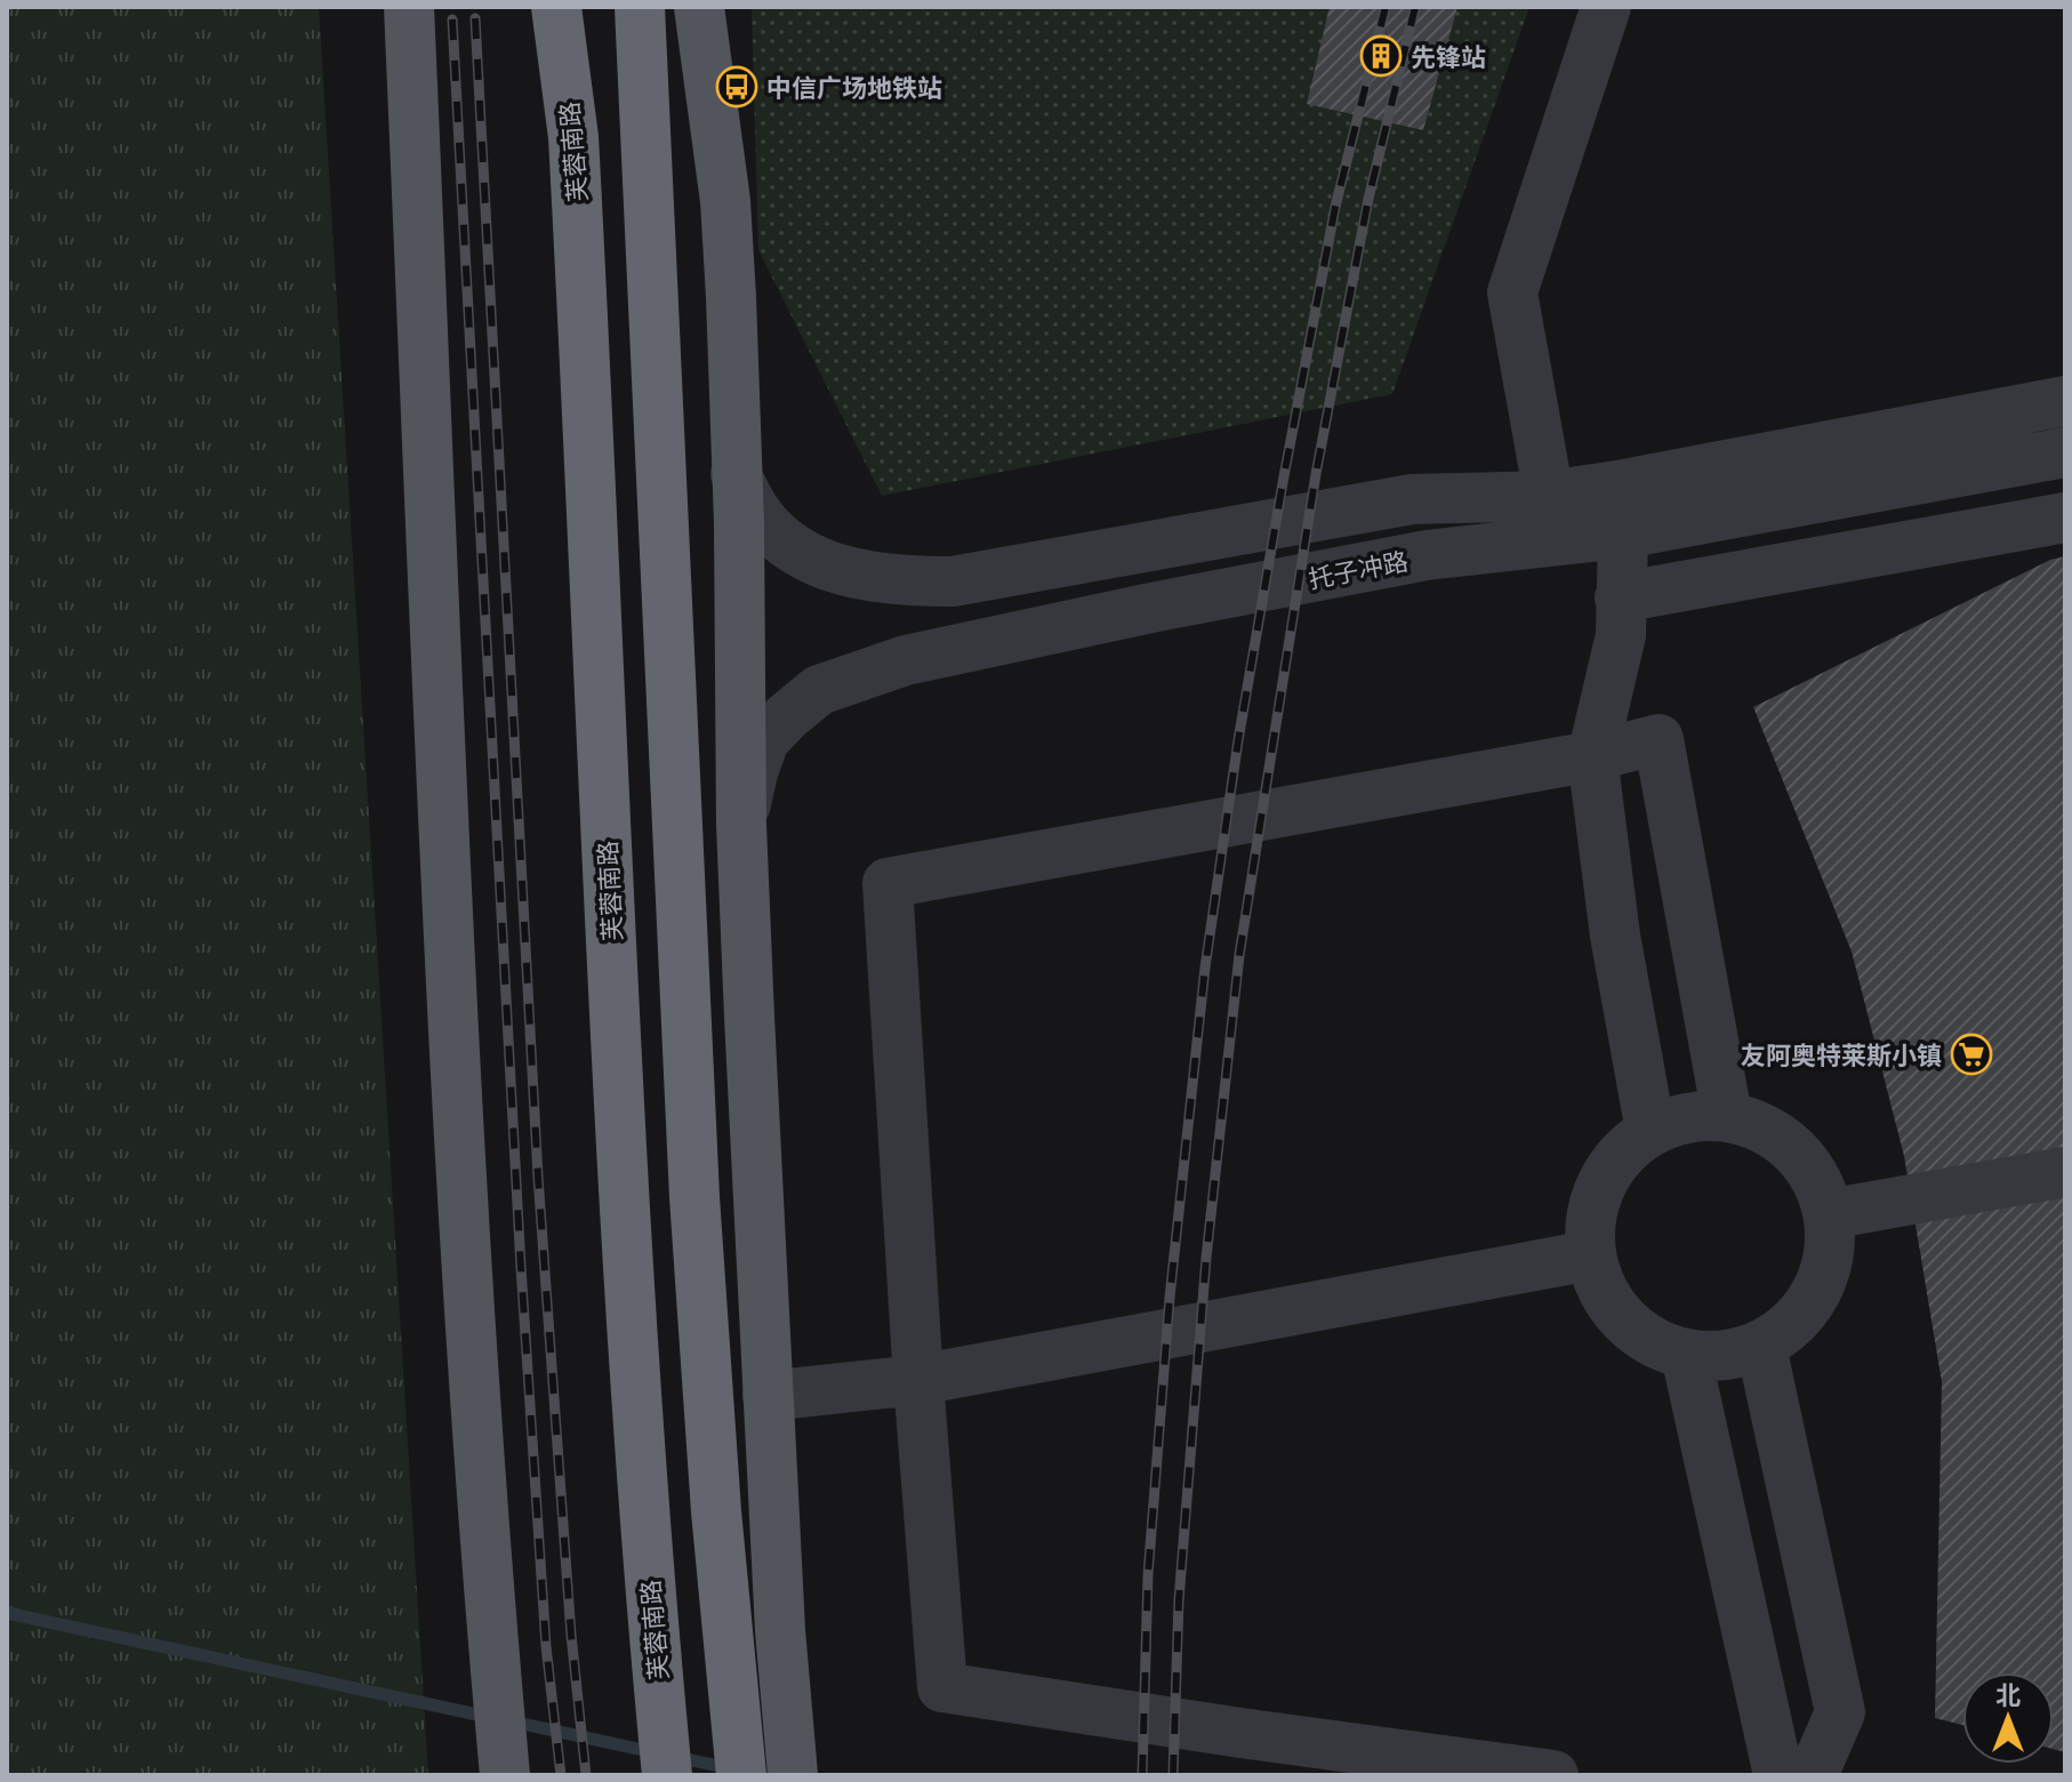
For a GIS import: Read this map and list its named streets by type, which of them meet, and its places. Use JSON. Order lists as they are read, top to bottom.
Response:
{
  "streets": {
    "highway": ["芙蓉南路"],
    "street": ["托子冲路"]
  },
  "places": {
    "building": ["先锋站"],
    "bus stop": ["中信广场地铁站"],
    "supermarket": ["友阿奥特莱斯小镇"]
  },
  "north": "top"
}
